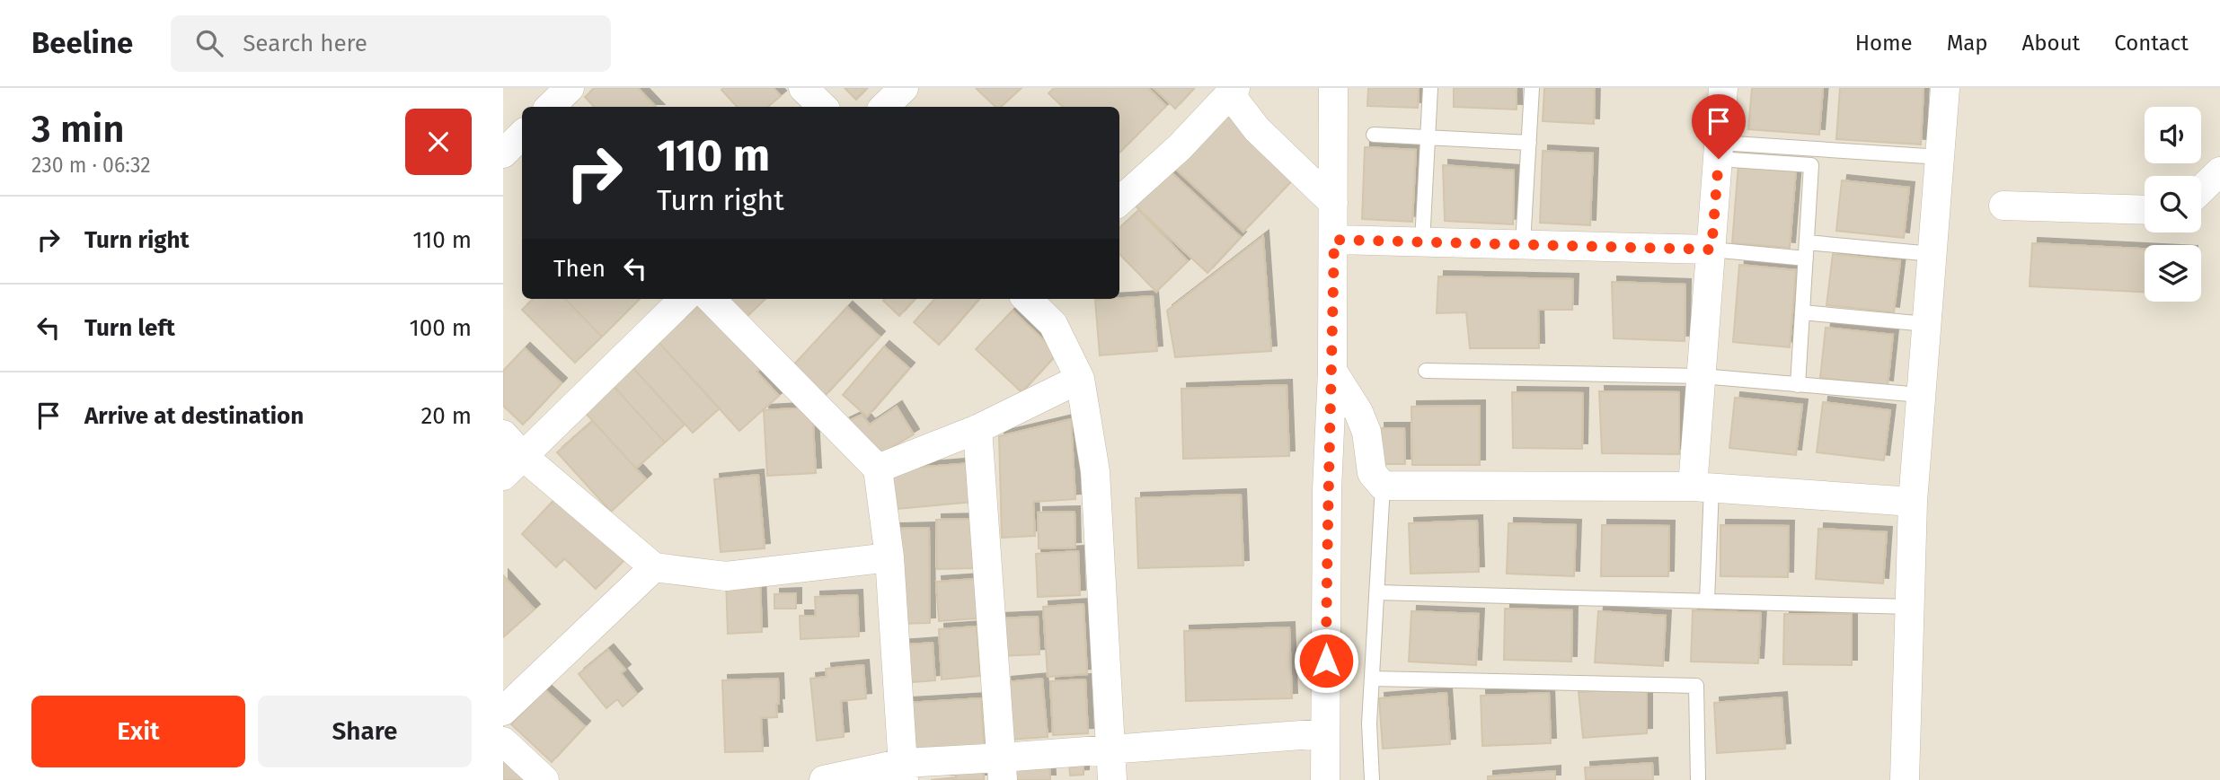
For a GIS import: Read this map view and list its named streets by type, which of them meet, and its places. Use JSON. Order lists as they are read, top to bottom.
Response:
{
  "page": {
    "header": "Beeline",
    "search": "Search here",
    "nav": [
      "Home",
      "Map",
      "About",
      "Contact"
    ],
    "heading": ["3 min", "230 m · 06:32"],
    "turn": ["110 m", "Turn right"],
    "list": [
      {
        "name": "Turn right",
        "value": "110 m"
      },
      {
        "name": "Turn left",
        "value": "100 m"
      },
      {
        "name": "Arrive at destination",
        "value": "20 m"
      }
    ],
    "then": "Then",
    "buttons": ["Exit", "Share"]
  }
}
